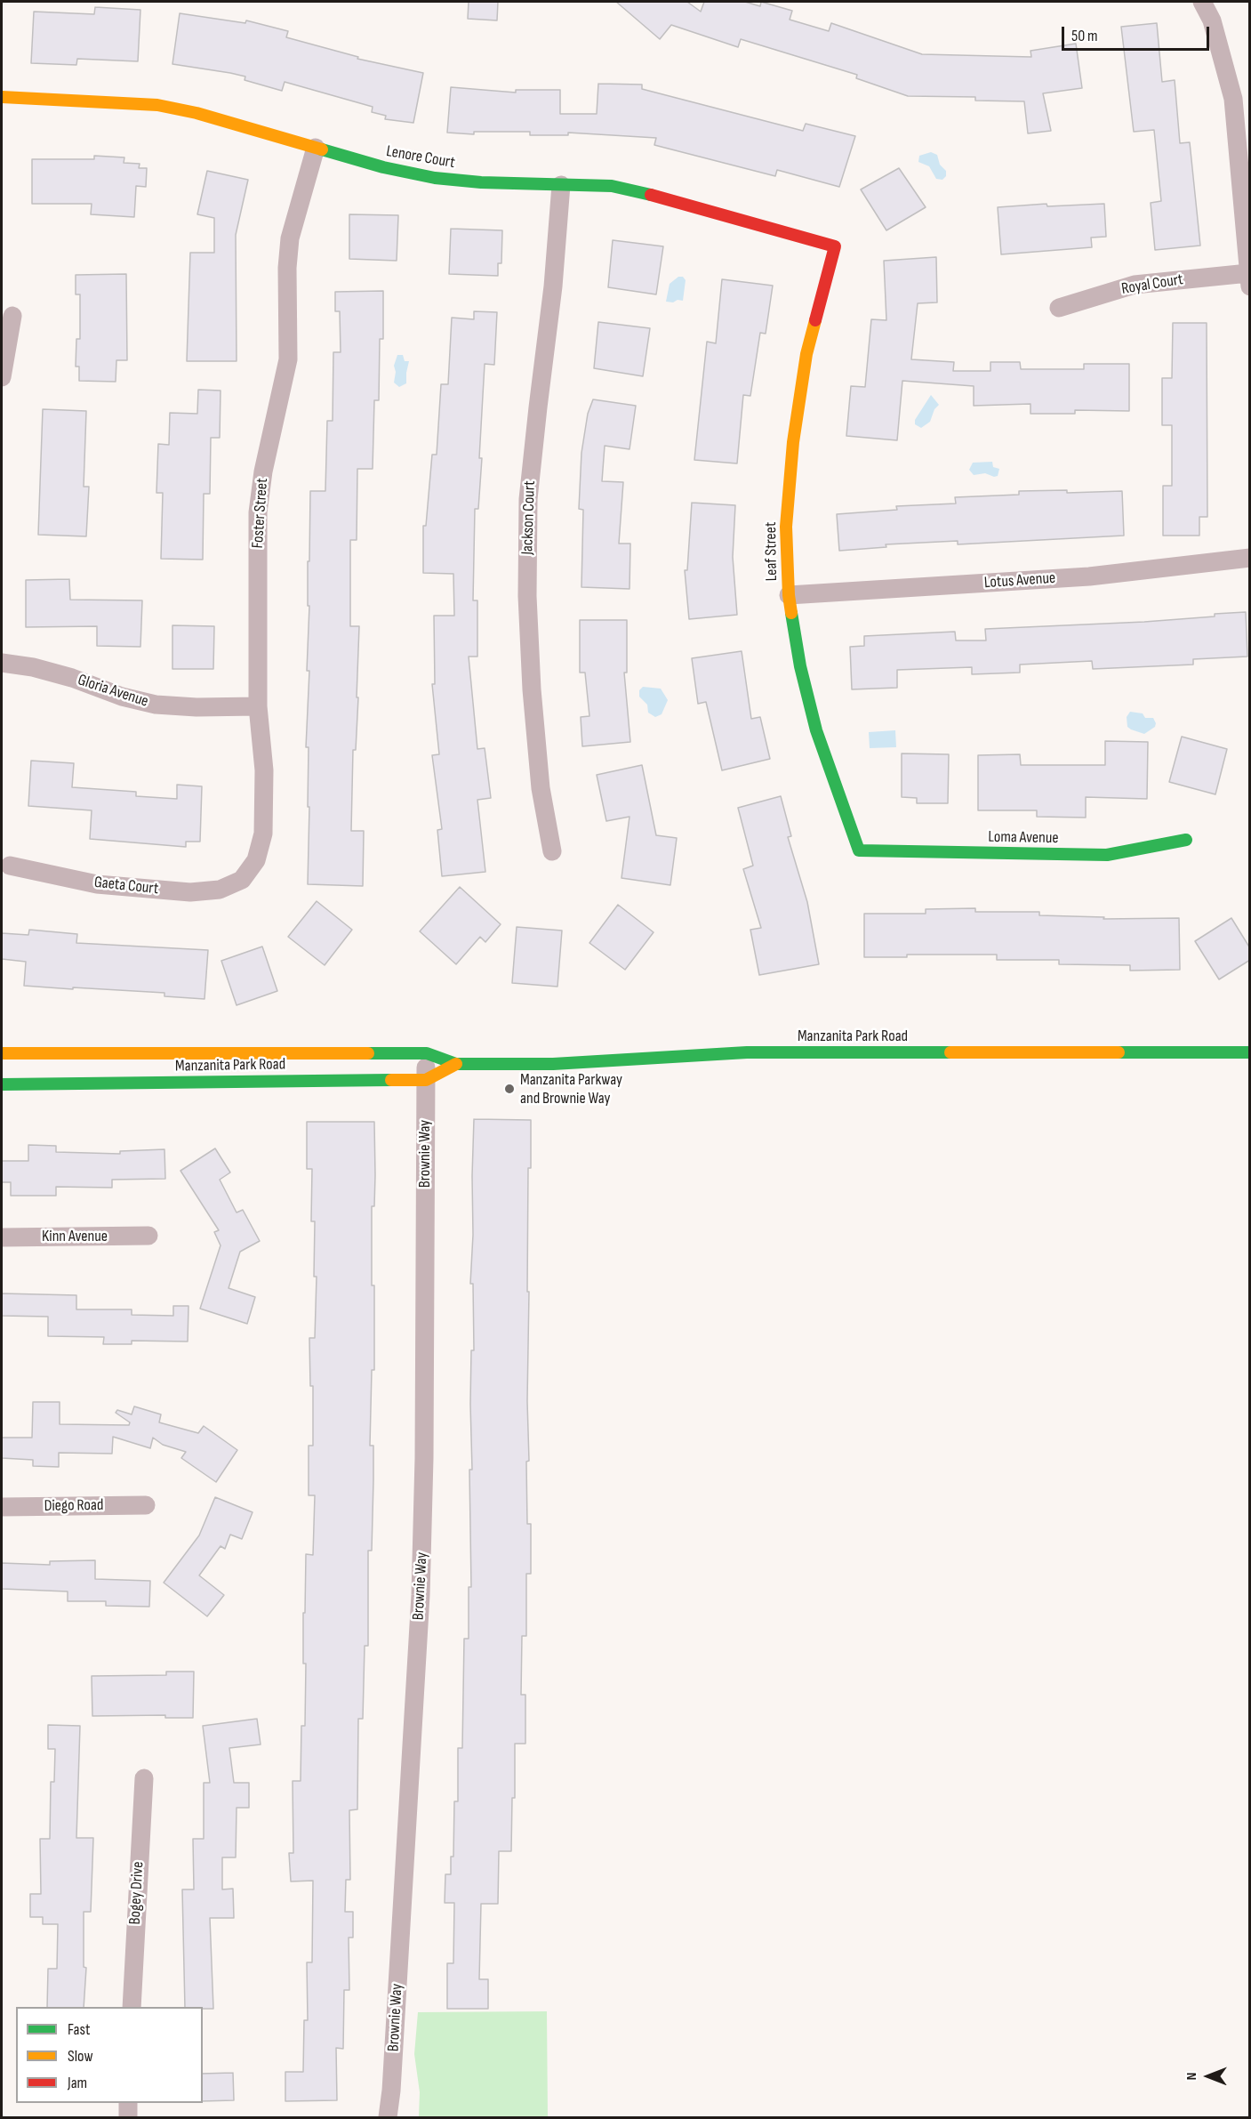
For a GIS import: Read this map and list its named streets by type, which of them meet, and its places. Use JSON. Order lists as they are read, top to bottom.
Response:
{
  "streets": {
    "street": [
      "Lenore Court",
      "Royal Court",
      "Foster Street",
      "Jackson Court",
      "Leaf Street",
      "Lotus Avenue",
      "Gloria Avenue",
      "Loma Avenue",
      "Gaeta Court",
      "Manzanita Park Road",
      "Brownie Way",
      "Kinn Avenue",
      "Diego Road",
      "Bogey Drive"
    ]
  },
  "crossings": [
    ["Lenore Court", "Foster Street"],
    ["Lenore Court", "Jackson Court"],
    ["Lenore Court", "Leaf Street"],
    ["Foster Street", "Gloria Avenue"],
    ["Foster Street", "Gaeta Court"],
    ["Leaf Street", "Lotus Avenue"],
    ["Leaf Street", "Loma Avenue"],
    ["Manzanita Park Road", "Brownie Way"]
  ],
  "places": ["Manzanita Parkway and Brownie Way"],
  "legend": ["Fast", "Slow", "Jam"],
  "scale_bar": "50 m",
  "north": "left"
}
